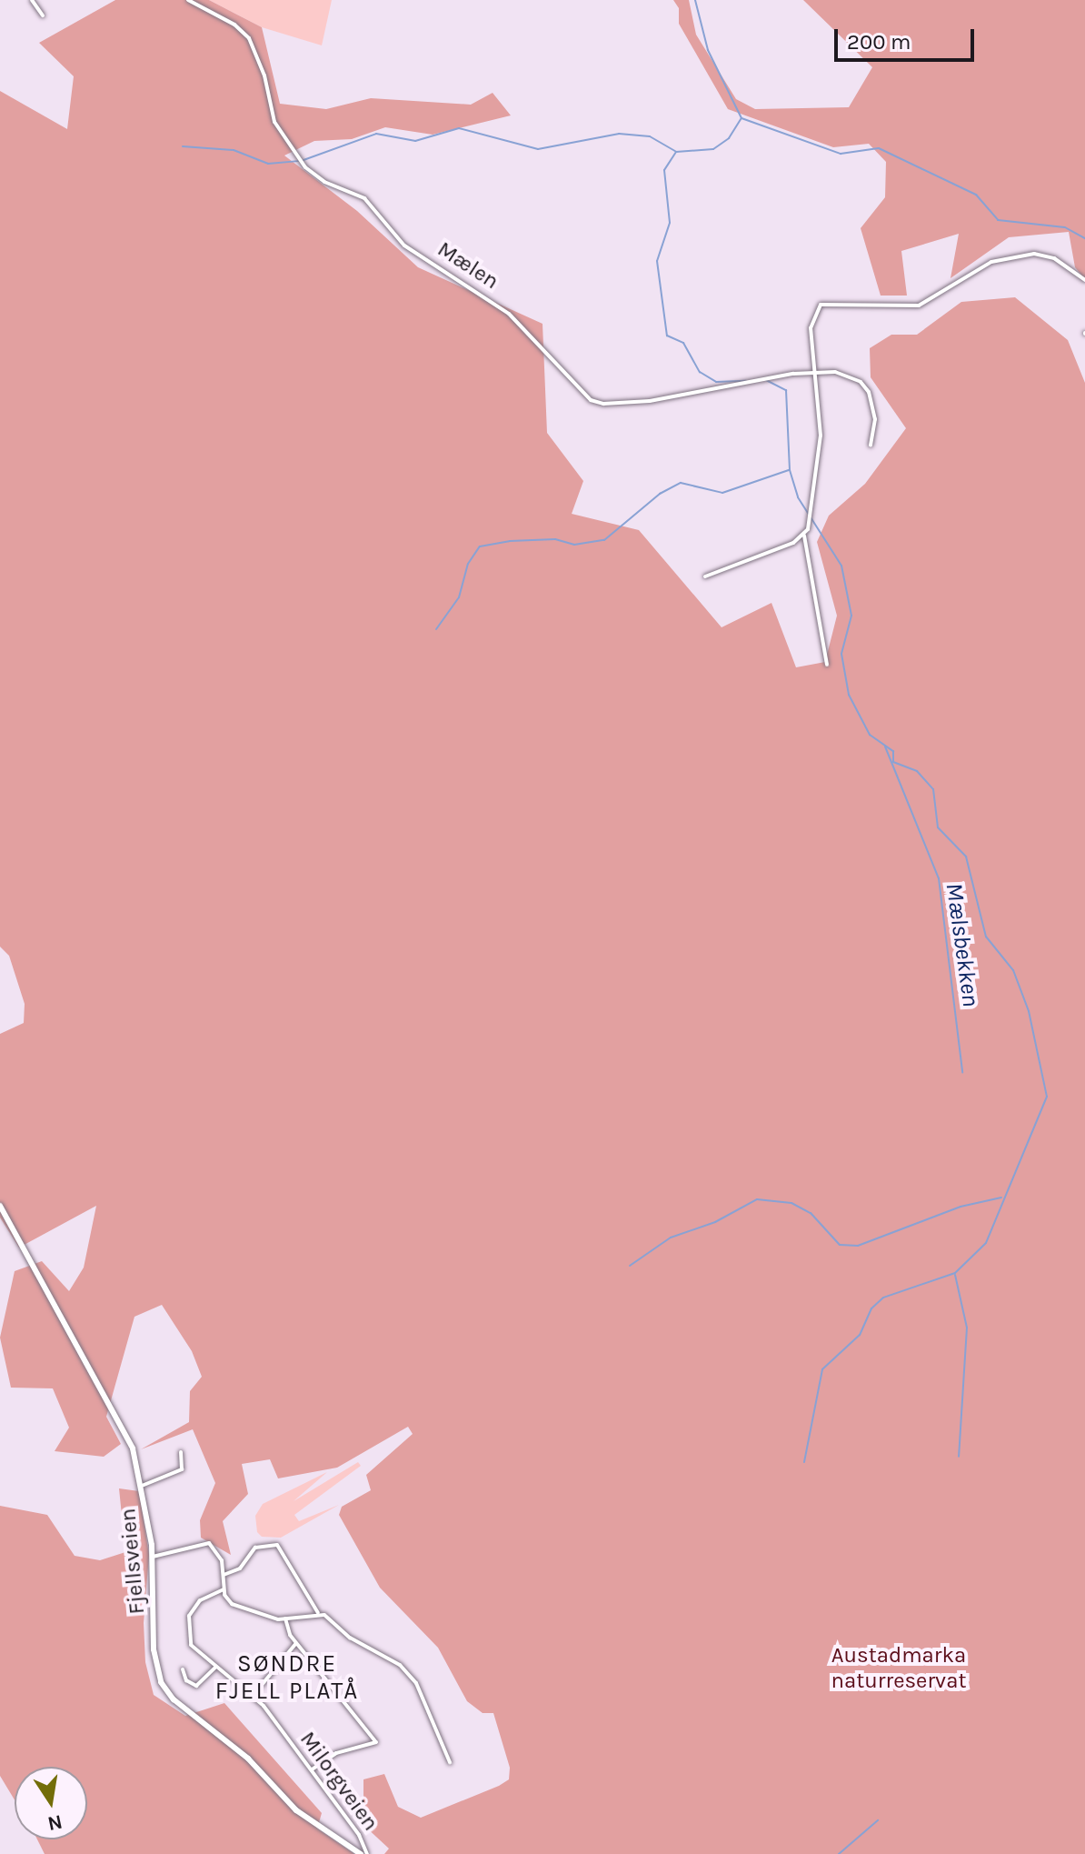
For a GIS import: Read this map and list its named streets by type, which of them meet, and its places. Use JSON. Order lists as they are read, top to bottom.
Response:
{
  "streets": {
    "main road": ["Fjellsveien"],
    "street": ["Mælen", "Milorgveien"]
  },
  "districts": ["SØNDRE FJELL PLATÅ"],
  "water": ["Mælsbekken"],
  "parks": ["Austadmarka naturreservat"],
  "scale_bar": "200 m",
  "north": "bottom"
}
